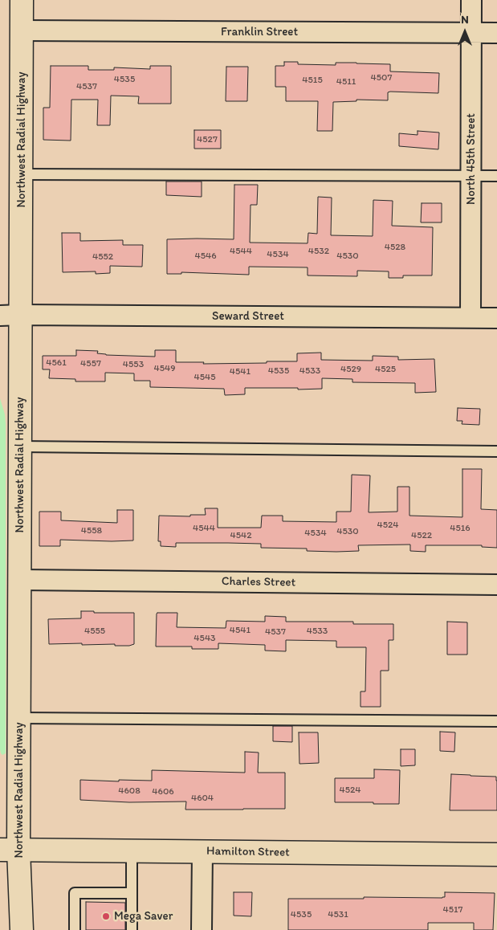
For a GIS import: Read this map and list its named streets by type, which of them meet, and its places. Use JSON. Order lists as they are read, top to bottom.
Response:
{
  "streets": {
    "main road": ["Northwest Radial Highway", "Hamilton Street"],
    "street": [
      "Franklin Street",
      "North 45th Street",
      "Seward Street",
      "Charles Street"
    ]
  },
  "crossings": [
    ["Franklin Street", "Northwest Radial Highway"],
    ["Franklin Street", "North 45th Street"],
    ["Northwest Radial Highway", "Seward Street"],
    ["Northwest Radial Highway", "Charles Street"],
    ["Northwest Radial Highway", "Hamilton Street"],
    ["North 45th Street", "Seward Street"]
  ],
  "places": ["Mega Saver"],
  "house_numbers": [
    "4507",
    "4535",
    "4515",
    "4511",
    "4537",
    "4527",
    "4528",
    "4544",
    "4532",
    "4534",
    "4546",
    "4530",
    "4552",
    "4561",
    "4557",
    "4553",
    "4549",
    "4529",
    "4525",
    "4535",
    "4533",
    "4541",
    "4545",
    "4524",
    "4544",
    "4516",
    "4558",
    "4530",
    "4534",
    "4542",
    "4522",
    "4541",
    "4555",
    "4533",
    "4537",
    "4543",
    "4524",
    "4608",
    "4606",
    "4604",
    "4517",
    "4535",
    "4531"
  ],
  "north": "top"
}
